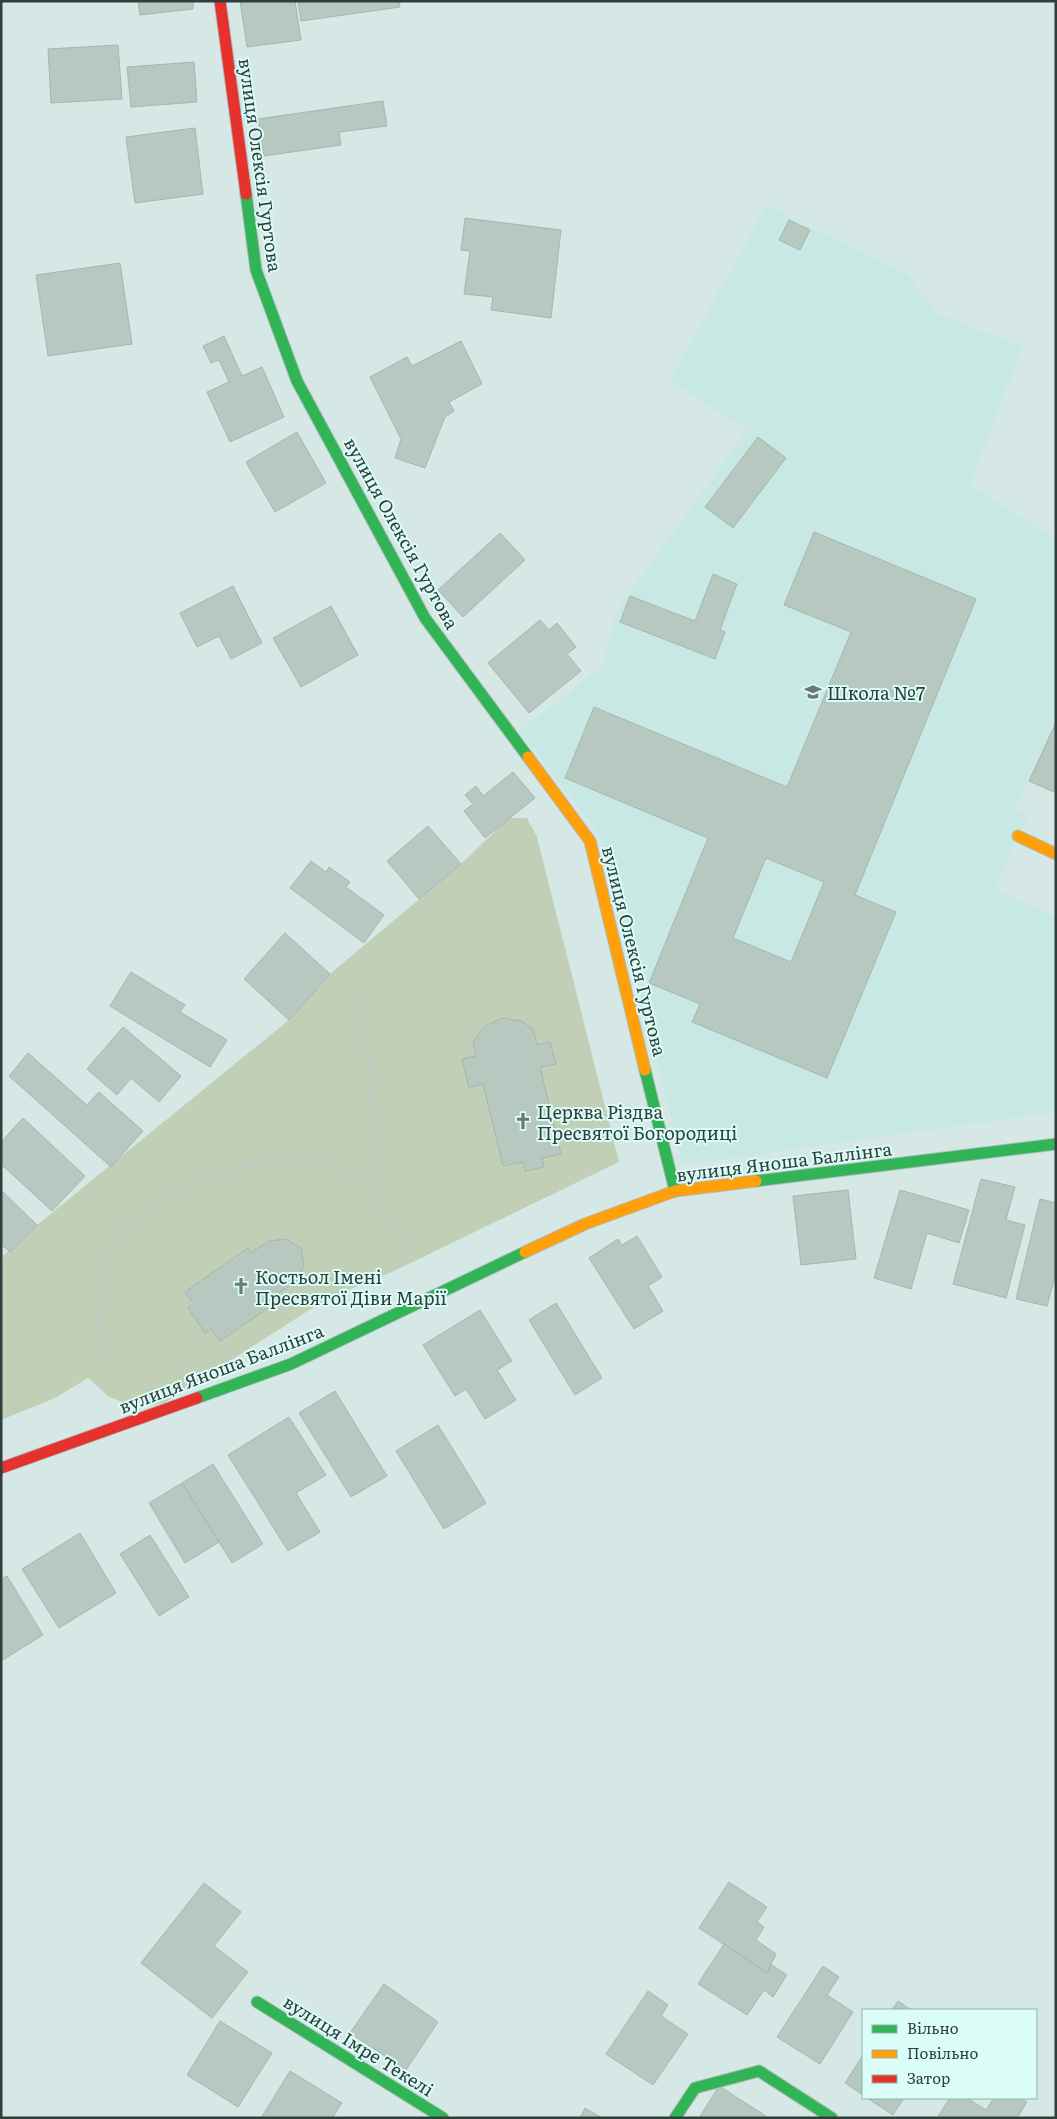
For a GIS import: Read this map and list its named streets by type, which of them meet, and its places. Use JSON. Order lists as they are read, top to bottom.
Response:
{
  "streets": {
    "street": ["вулиця Олексія Гуртова", "вулиця Яноша Баллінга", "вулиця Імре Текелі"]
  },
  "crossings": [
    ["вулиця Олексія Гуртова", "вулиця Яноша Баллінга"]
  ],
  "places": {
    "school or university": ["Школа №7"],
    "church": ["Церква Різдва Пресвятої Богородиці", "Костьол Імені Пресвятої Діви Марії"]
  },
  "legend": ["Вільно", "Повільно", "Затор"]
}
